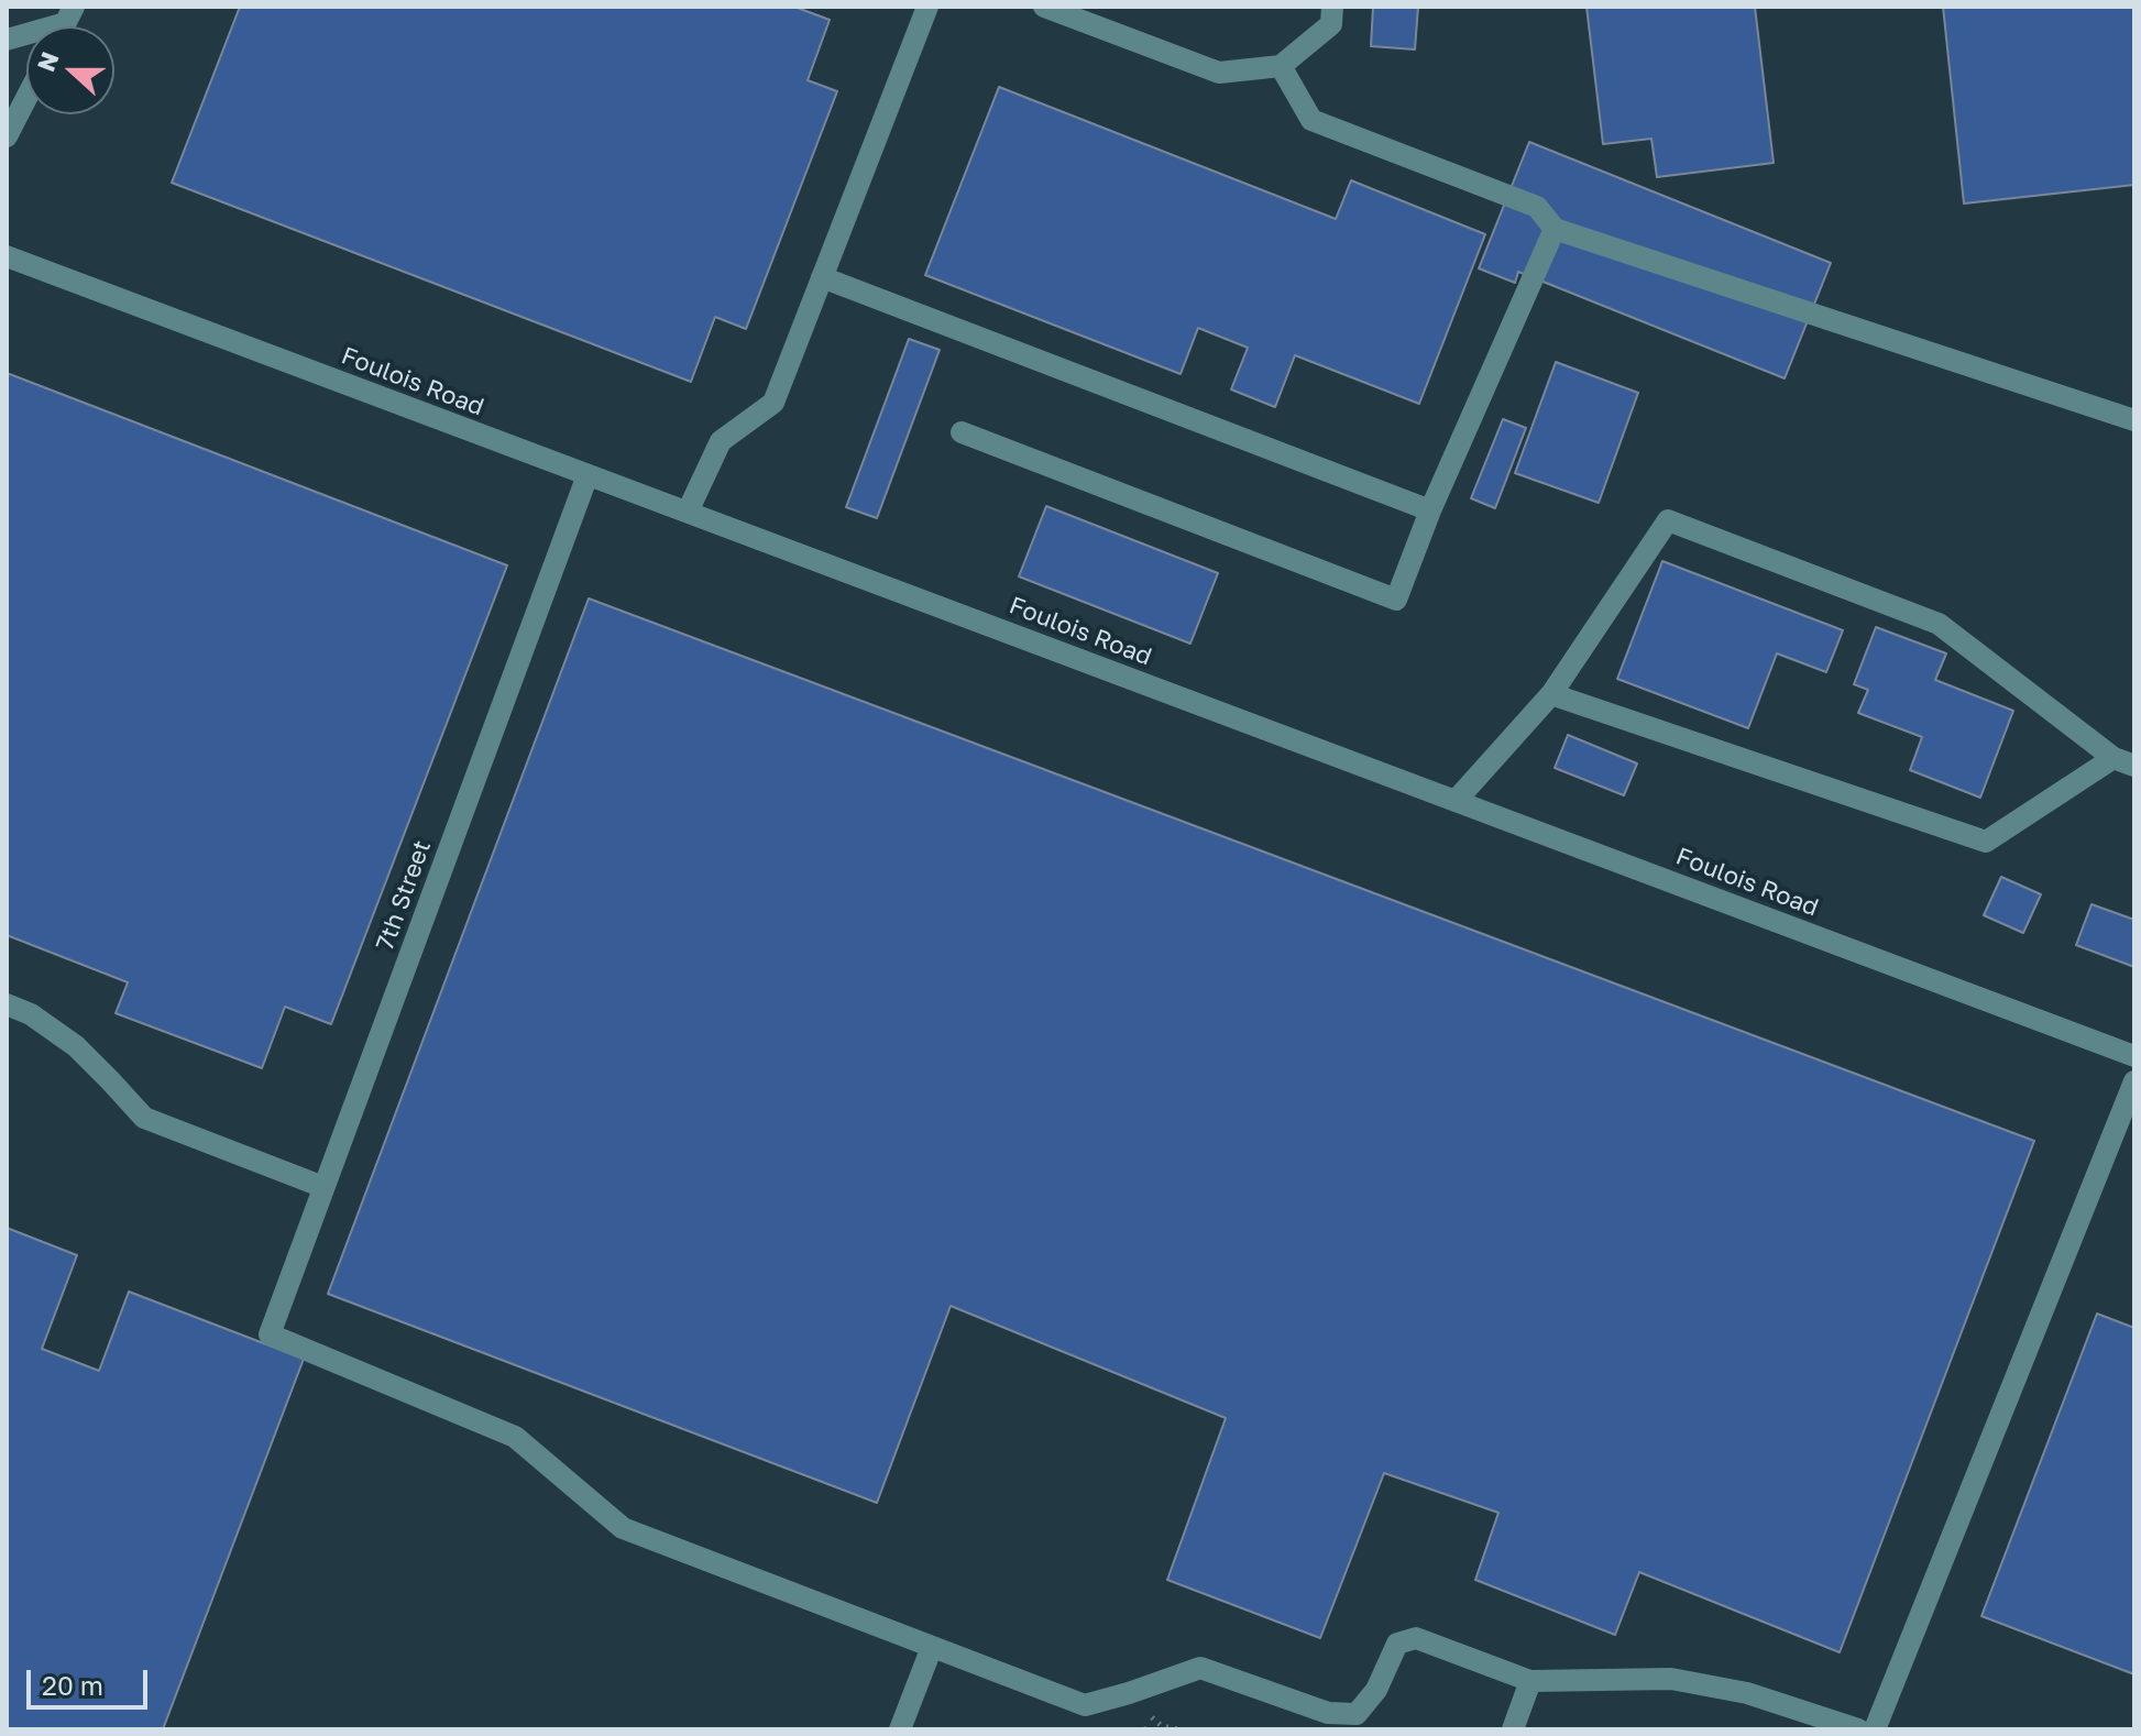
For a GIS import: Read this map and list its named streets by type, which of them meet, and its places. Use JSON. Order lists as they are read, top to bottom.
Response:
{
  "streets": {
    "street": ["Foulois Road", "7th Street"]
  },
  "crossings": [
    ["Foulois Road", "7th Street"]
  ],
  "scale_bar": "20 m",
  "north": "left"
}
